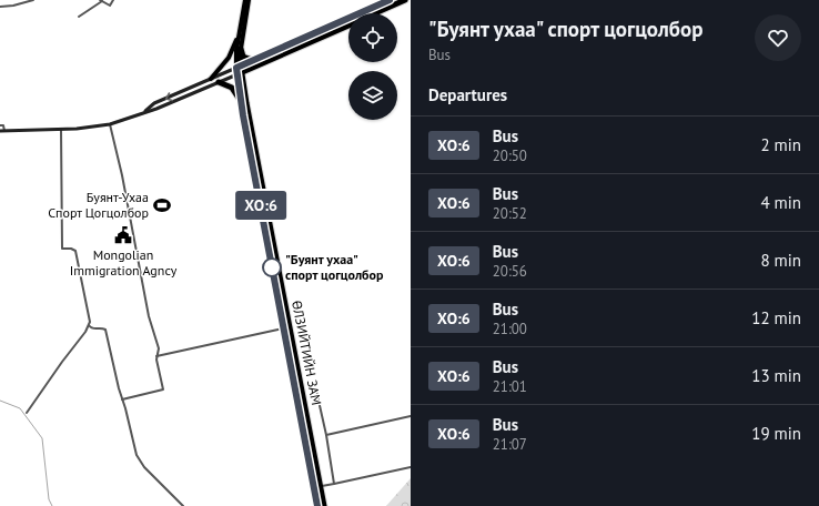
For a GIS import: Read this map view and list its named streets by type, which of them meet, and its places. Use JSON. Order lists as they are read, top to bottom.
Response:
{
  "streets": {
    "highway": ["ӨЛЗИЙТИЙН ЗАМ"]
  },
  "places": {
    "sports": ["Буянт-Ухаа Спорт Цогцолбор"],
    "public building": ["Mongolian Immigration Agncy"],
    "other": ["\"Буянт ухаа\" спорт цогцолбор"]
  },
  "lines": ["bus line ХО:6"],
  "page": {
    "on_map": "ХО:6",
    "heading": [
      ["\"Буянт ухаа\" спорт цогцолбор", "Bus"],
      "Departures"
    ],
    "list": [
      {
        "mark": "ХО:6",
        "name": "Bus",
        "note": "20:50",
        "value": "2 min"
      },
      {
        "mark": "ХО:6",
        "name": "Bus",
        "note": "20:52",
        "value": "4 min"
      },
      {
        "mark": "ХО:6",
        "name": "Bus",
        "note": "20:56",
        "value": "8 min"
      },
      {
        "mark": "ХО:6",
        "name": "Bus",
        "note": "21:00",
        "value": "12 min"
      },
      {
        "mark": "ХО:6",
        "name": "Bus",
        "note": "21:01",
        "value": "13 min"
      },
      {
        "mark": "ХО:6",
        "name": "Bus",
        "note": "21:07",
        "value": "19 min"
      }
    ]
  }
}
